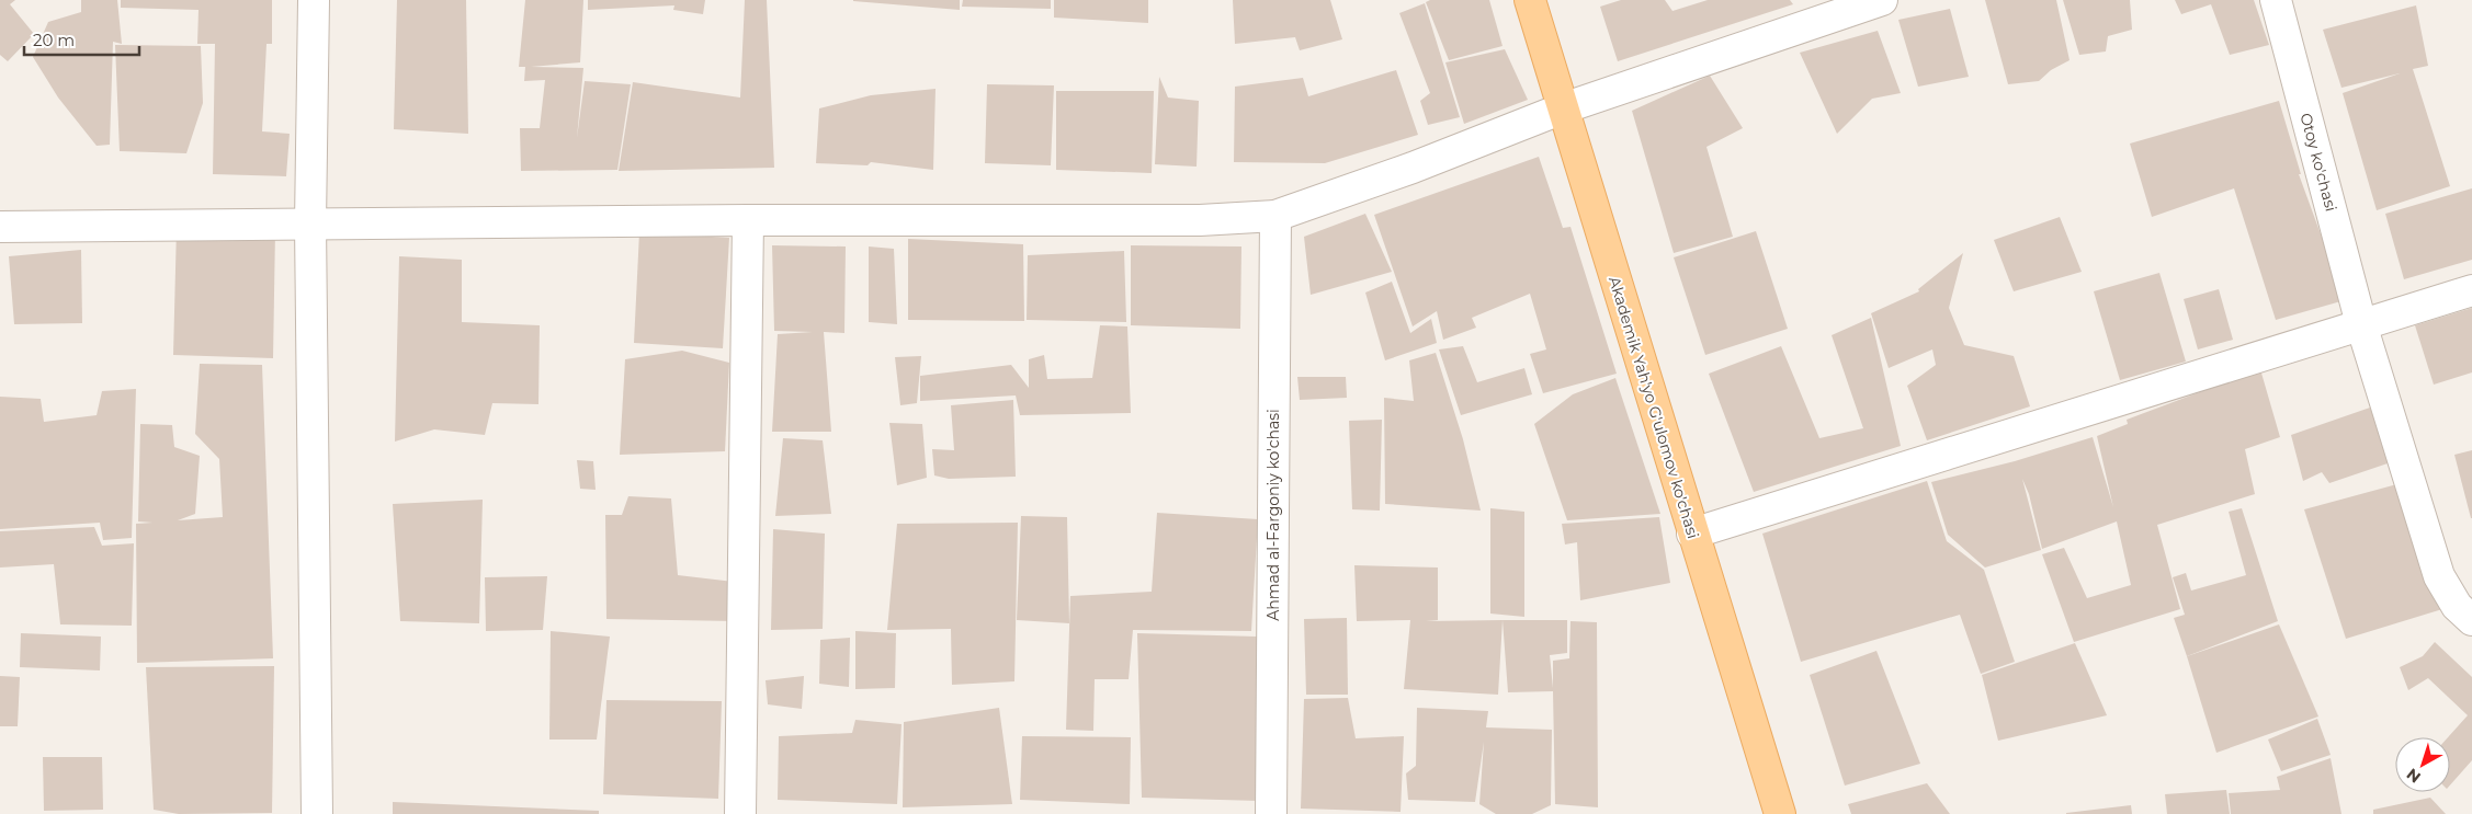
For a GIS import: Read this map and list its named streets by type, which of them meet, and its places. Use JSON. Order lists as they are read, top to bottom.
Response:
{
  "streets": {
    "main road": ["Akademik Yah'yo G'ulomov ko'chasi"],
    "street": ["Otoy ko'chasi", "Ahmad al-Fargoniy ko'chasi"]
  },
  "scale_bar": "20 m",
  "north": "bottom left"
}
